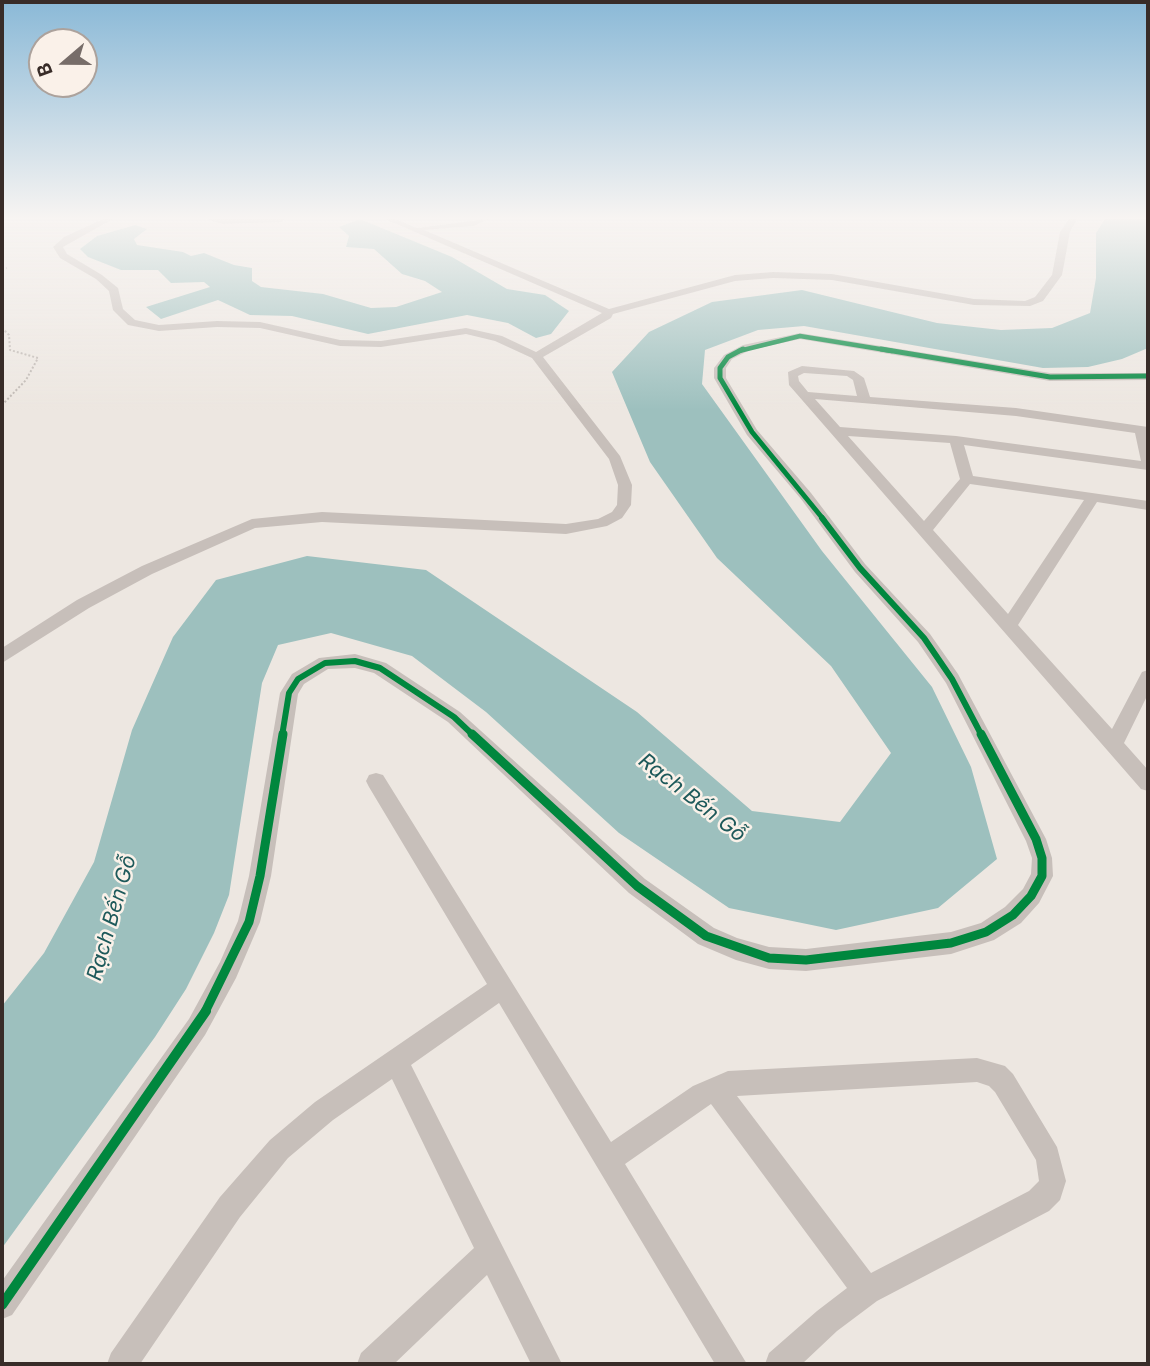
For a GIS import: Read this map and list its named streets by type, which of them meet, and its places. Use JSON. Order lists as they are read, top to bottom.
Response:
{
  "water": ["Rạch Bến Gỗ"],
  "north": "left"
}
